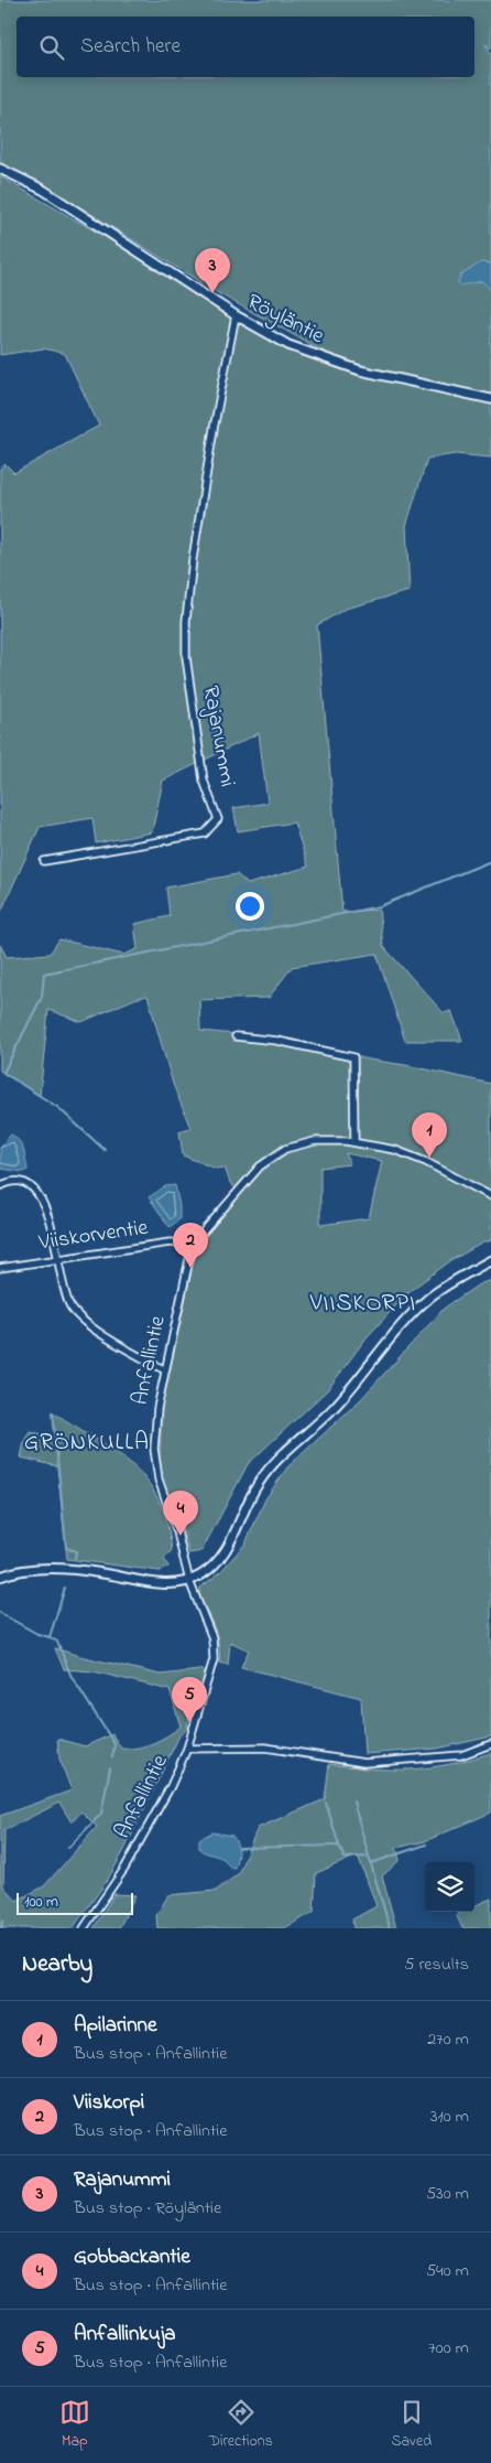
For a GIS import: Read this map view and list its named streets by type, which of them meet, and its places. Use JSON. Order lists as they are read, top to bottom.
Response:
{
  "streets": {
    "street": [
      "Röyläntie",
      "Rajanummi",
      "Viiskorventie",
      "Anfallintie"
    ]
  },
  "crossings": [
    ["Röyläntie", "Rajanummi"],
    ["Viiskorventie", "Anfallintie"]
  ],
  "districts": ["VIISKORPI", "GRÖNKULLA"],
  "scale_bar": "100 m",
  "page": {
    "search": "Search here",
    "pins": [
      "3",
      "1",
      "2",
      "4",
      "5"
    ],
    "scale": "100 m",
    "heading": ["Nearby", "5 results"],
    "list": [
      {
        "mark": "1",
        "name": "Apilarinne",
        "note": "Bus stop · Anfallintie",
        "value": "270 m"
      },
      {
        "mark": "2",
        "name": "Viiskorpi",
        "note": "Bus stop · Anfallintie",
        "value": "310 m"
      },
      {
        "mark": "3",
        "name": "Rajanummi",
        "note": "Bus stop · Röyläntie",
        "value": "530 m"
      },
      {
        "mark": "4",
        "name": "Gobbackantie",
        "note": "Bus stop · Anfallintie",
        "value": "540 m"
      },
      {
        "mark": "5",
        "name": "Anfallinkuja",
        "note": "Bus stop · Anfallintie",
        "value": "700 m"
      }
    ],
    "nav": ["Map", "Directions", "Saved"]
  }
}
